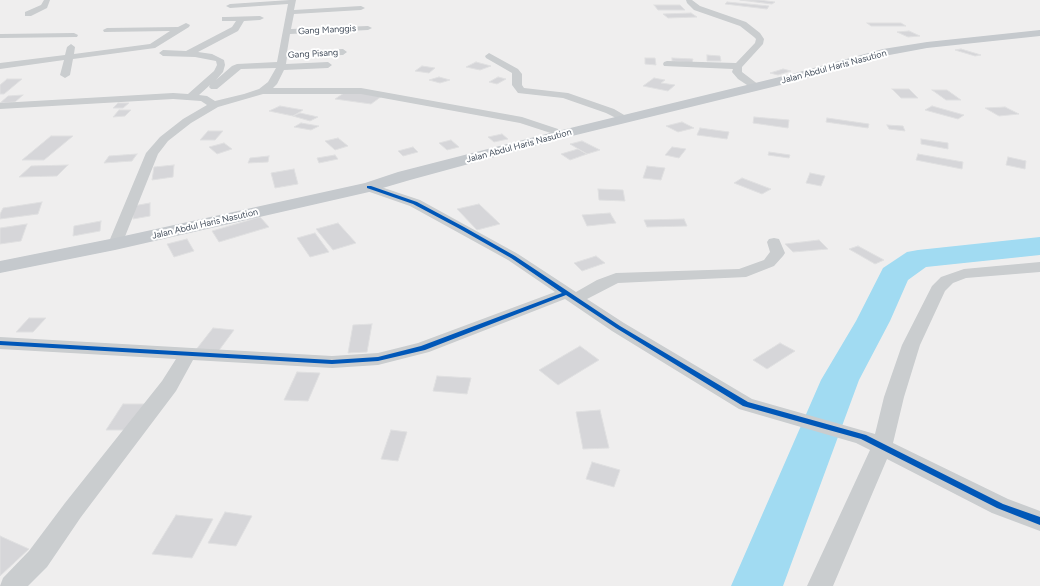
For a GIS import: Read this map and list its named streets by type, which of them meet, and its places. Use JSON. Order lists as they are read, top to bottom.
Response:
{
  "streets": {
    "main road": ["Jalan Abdul Haris Nasution"],
    "street": ["Gang Manggis", "Gang Pisang"]
  }
}
